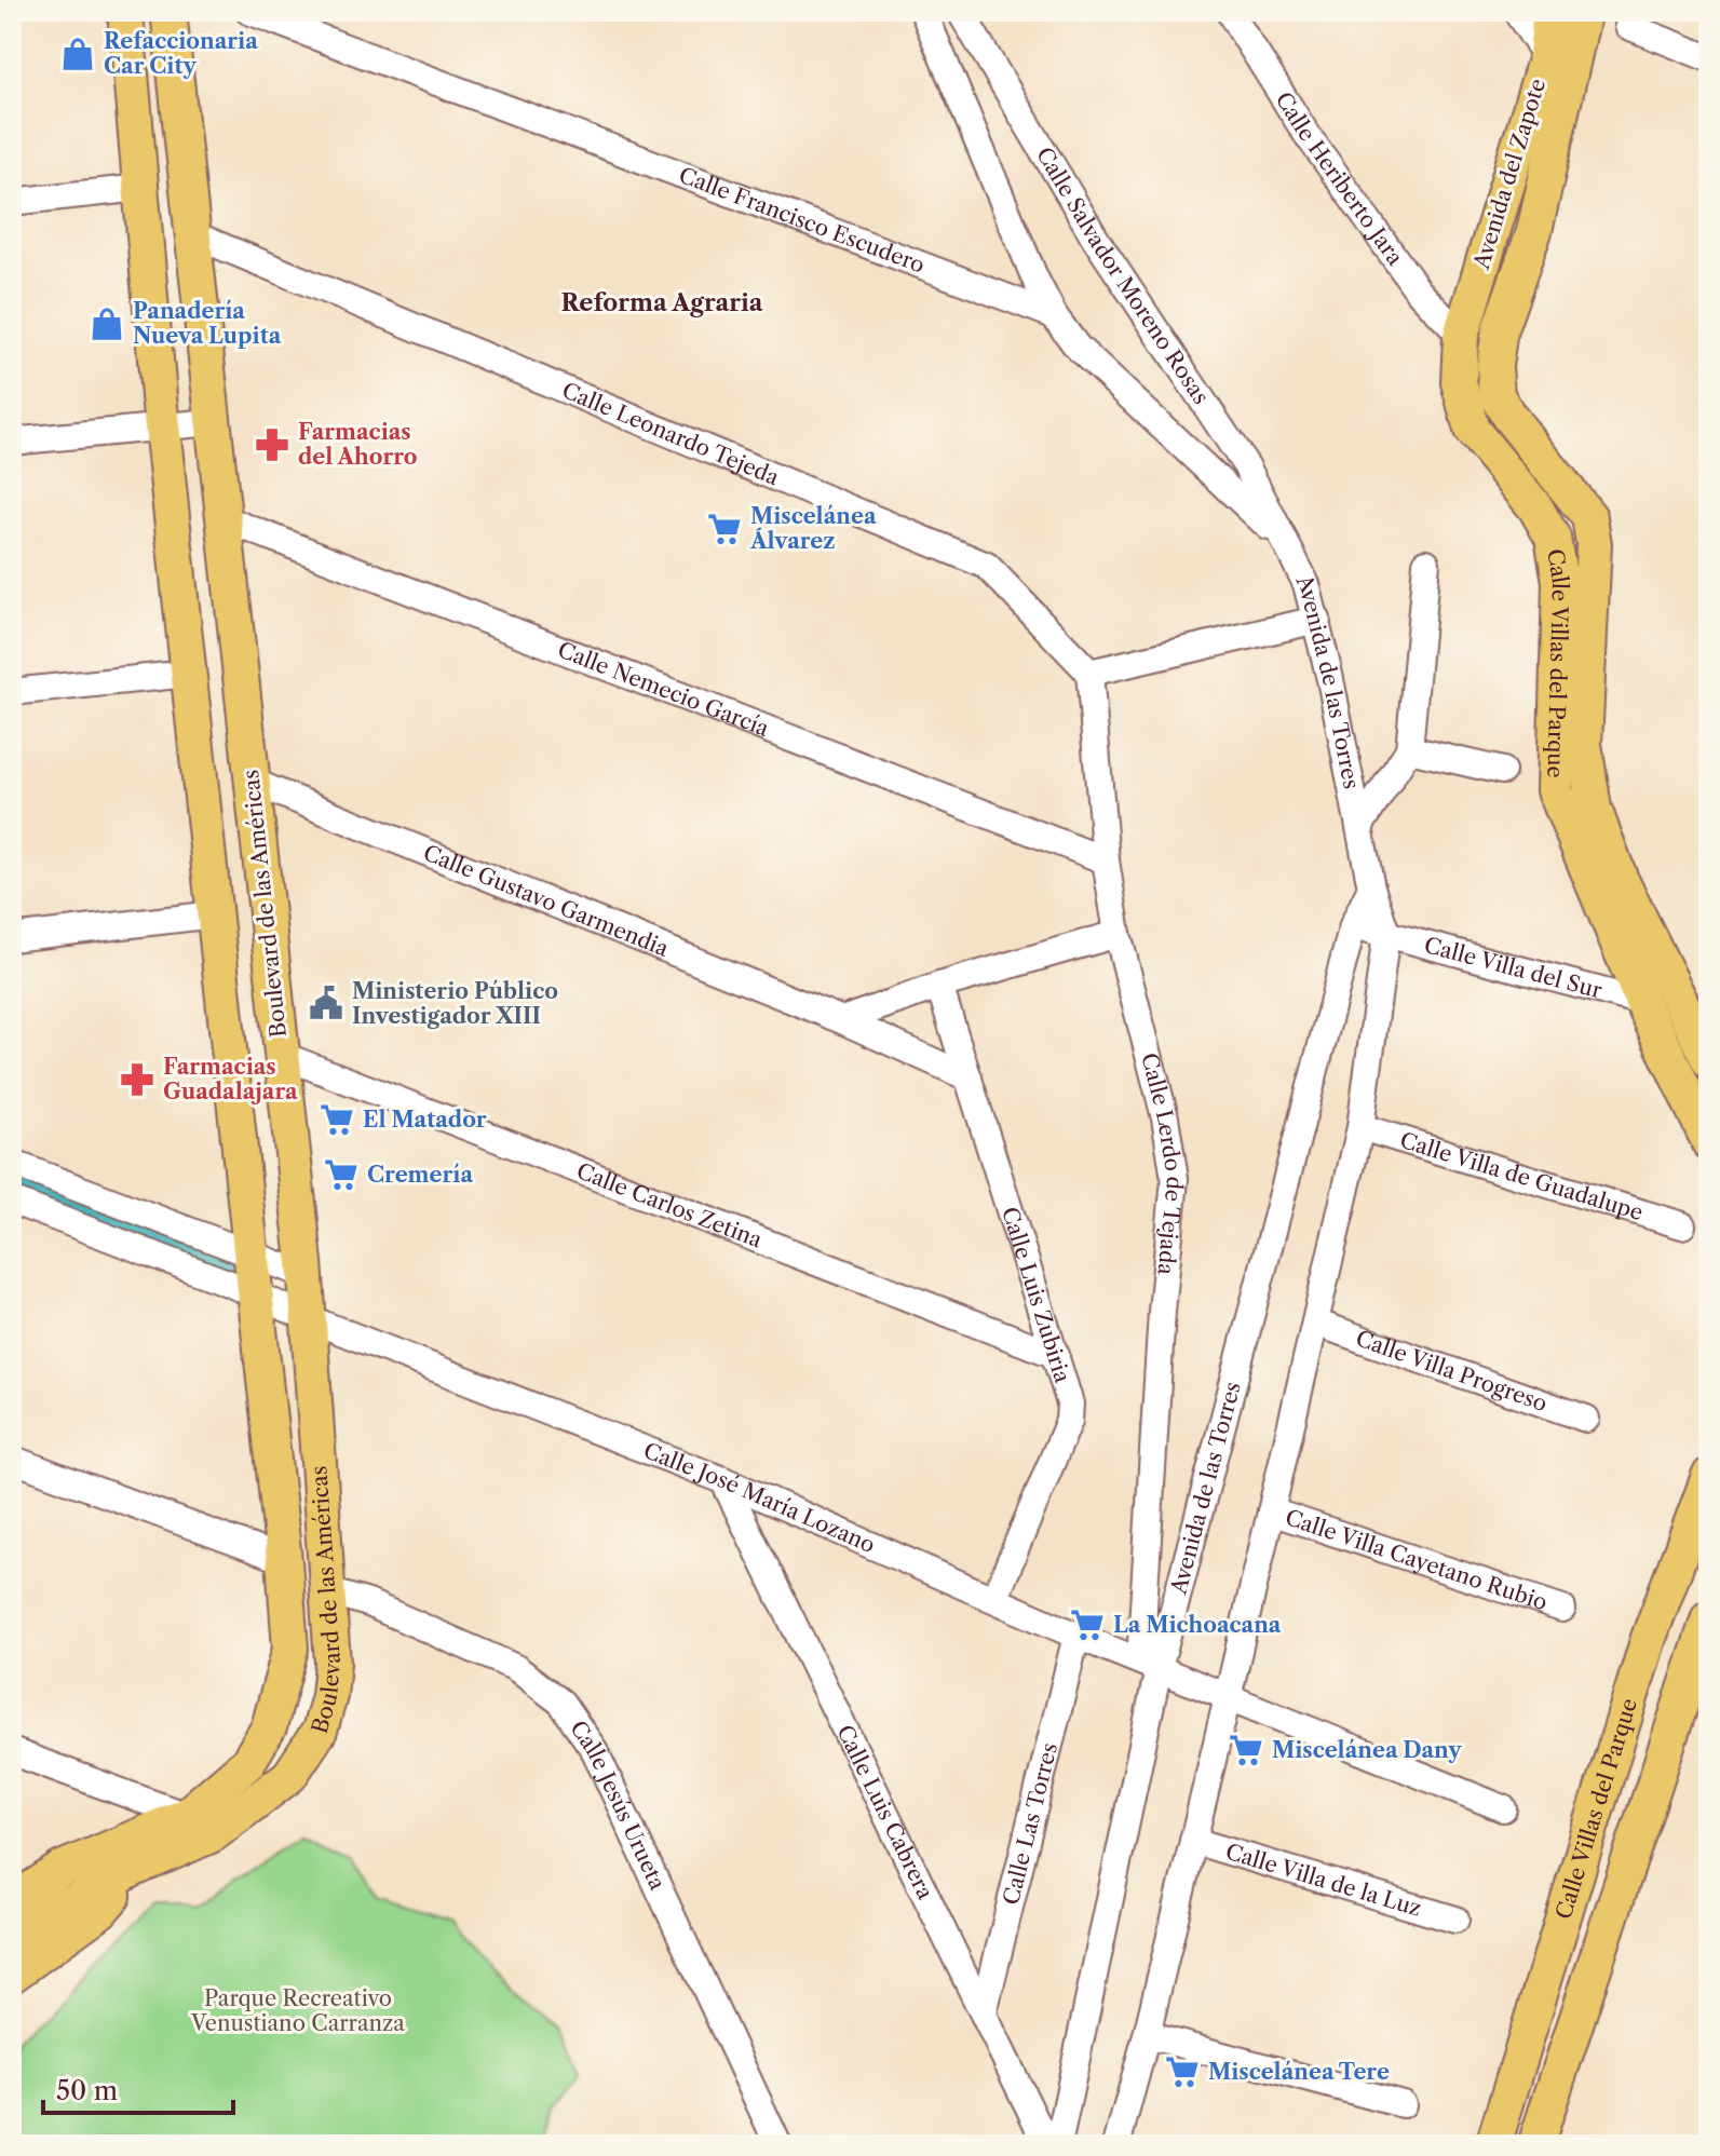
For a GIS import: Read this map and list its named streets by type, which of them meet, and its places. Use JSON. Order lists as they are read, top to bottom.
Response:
{
  "streets": {
    "main road": ["Avenida del Zapote", "Calle Villas del Parque", "Boulevard de las Américas"],
    "street": [
      "Calle Heriberto Jara",
      "Calle Francisco Escudero",
      "Calle Salvador Moreno Rosas",
      "Calle Leonardo Tejeda",
      "Avenida de las Torres",
      "Calle Nemecio García",
      "Calle Gustavo Garmendia",
      "Calle Villa del Sur",
      "Calle Lerdo de Tejada",
      "Calle Villa de Guadalupe",
      "Calle Carlos Zetina",
      "Calle Luis Zubiria",
      "Calle Villa Progreso",
      "Calle José María Lozano",
      "Calle Villa Cayetano Rubio",
      "Calle Jesús Urueta",
      "Calle Luis Cabrera",
      "Calle Las Torres",
      "Calle Villa de la Luz"
    ]
  },
  "crossings": [
    ["Avenida del Zapote", "Calle Heriberto Jara"],
    ["Avenida del Zapote", "Calle Villas del Parque"],
    ["Calle Heriberto Jara", "Calle Villas del Parque"],
    ["Calle Salvador Moreno Rosas", "Avenida de las Torres"],
    ["Calle Leonardo Tejeda", "Boulevard de las Américas"],
    ["Calle Leonardo Tejeda", "Calle Lerdo de Tejada"],
    ["Calle Villas del Parque", "Calle Villa del Sur"],
    ["Avenida de las Torres", "Calle Villa del Sur"],
    ["Avenida de las Torres", "Calle Lerdo de Tejada"],
    ["Avenida de las Torres", "Calle Villa de Guadalupe"],
    ["Avenida de las Torres", "Calle Villa Progreso"],
    ["Avenida de las Torres", "Calle José María Lozano"],
    ["Avenida de las Torres", "Calle Villa Cayetano Rubio"],
    ["Avenida de las Torres", "Calle Villa de la Luz"],
    ["Calle Nemecio García", "Boulevard de las Américas"],
    ["Calle Nemecio García", "Calle Lerdo de Tejada"],
    ["Calle Gustavo Garmendia", "Boulevard de las Américas"],
    ["Calle Gustavo Garmendia", "Calle Luis Zubiria"],
    ["Boulevard de las Américas", "Calle Carlos Zetina"],
    ["Boulevard de las Américas", "Calle José María Lozano"],
    ["Boulevard de las Américas", "Calle Jesús Urueta"],
    ["Calle Lerdo de Tejada", "Calle José María Lozano"],
    ["Calle Carlos Zetina", "Calle Luis Zubiria"],
    ["Calle Luis Zubiria", "Calle José María Lozano"],
    ["Calle José María Lozano", "Calle Luis Cabrera"],
    ["Calle José María Lozano", "Calle Las Torres"],
    ["Calle Luis Cabrera", "Calle Las Torres"]
  ],
  "districts": ["Reforma Agraria"],
  "parks": ["Parque Recreativo Venustiano Carranza"],
  "places": {
    "shop": ["Refaccionaria Car City", "Panadería Nueva Lupita"],
    "pharmacy": ["Farmacias del Ahorro", "Farmacias Guadalajara"],
    "supermarket": [
      "Miscelánea Álvarez",
      "El Matador",
      "Cremería",
      "La Michoacana",
      "Miscelánea Dany",
      "Miscelánea Tere"
    ],
    "public building": ["Ministerio Público Investigador XIII"]
  },
  "scale_bar": "50 m"
}
